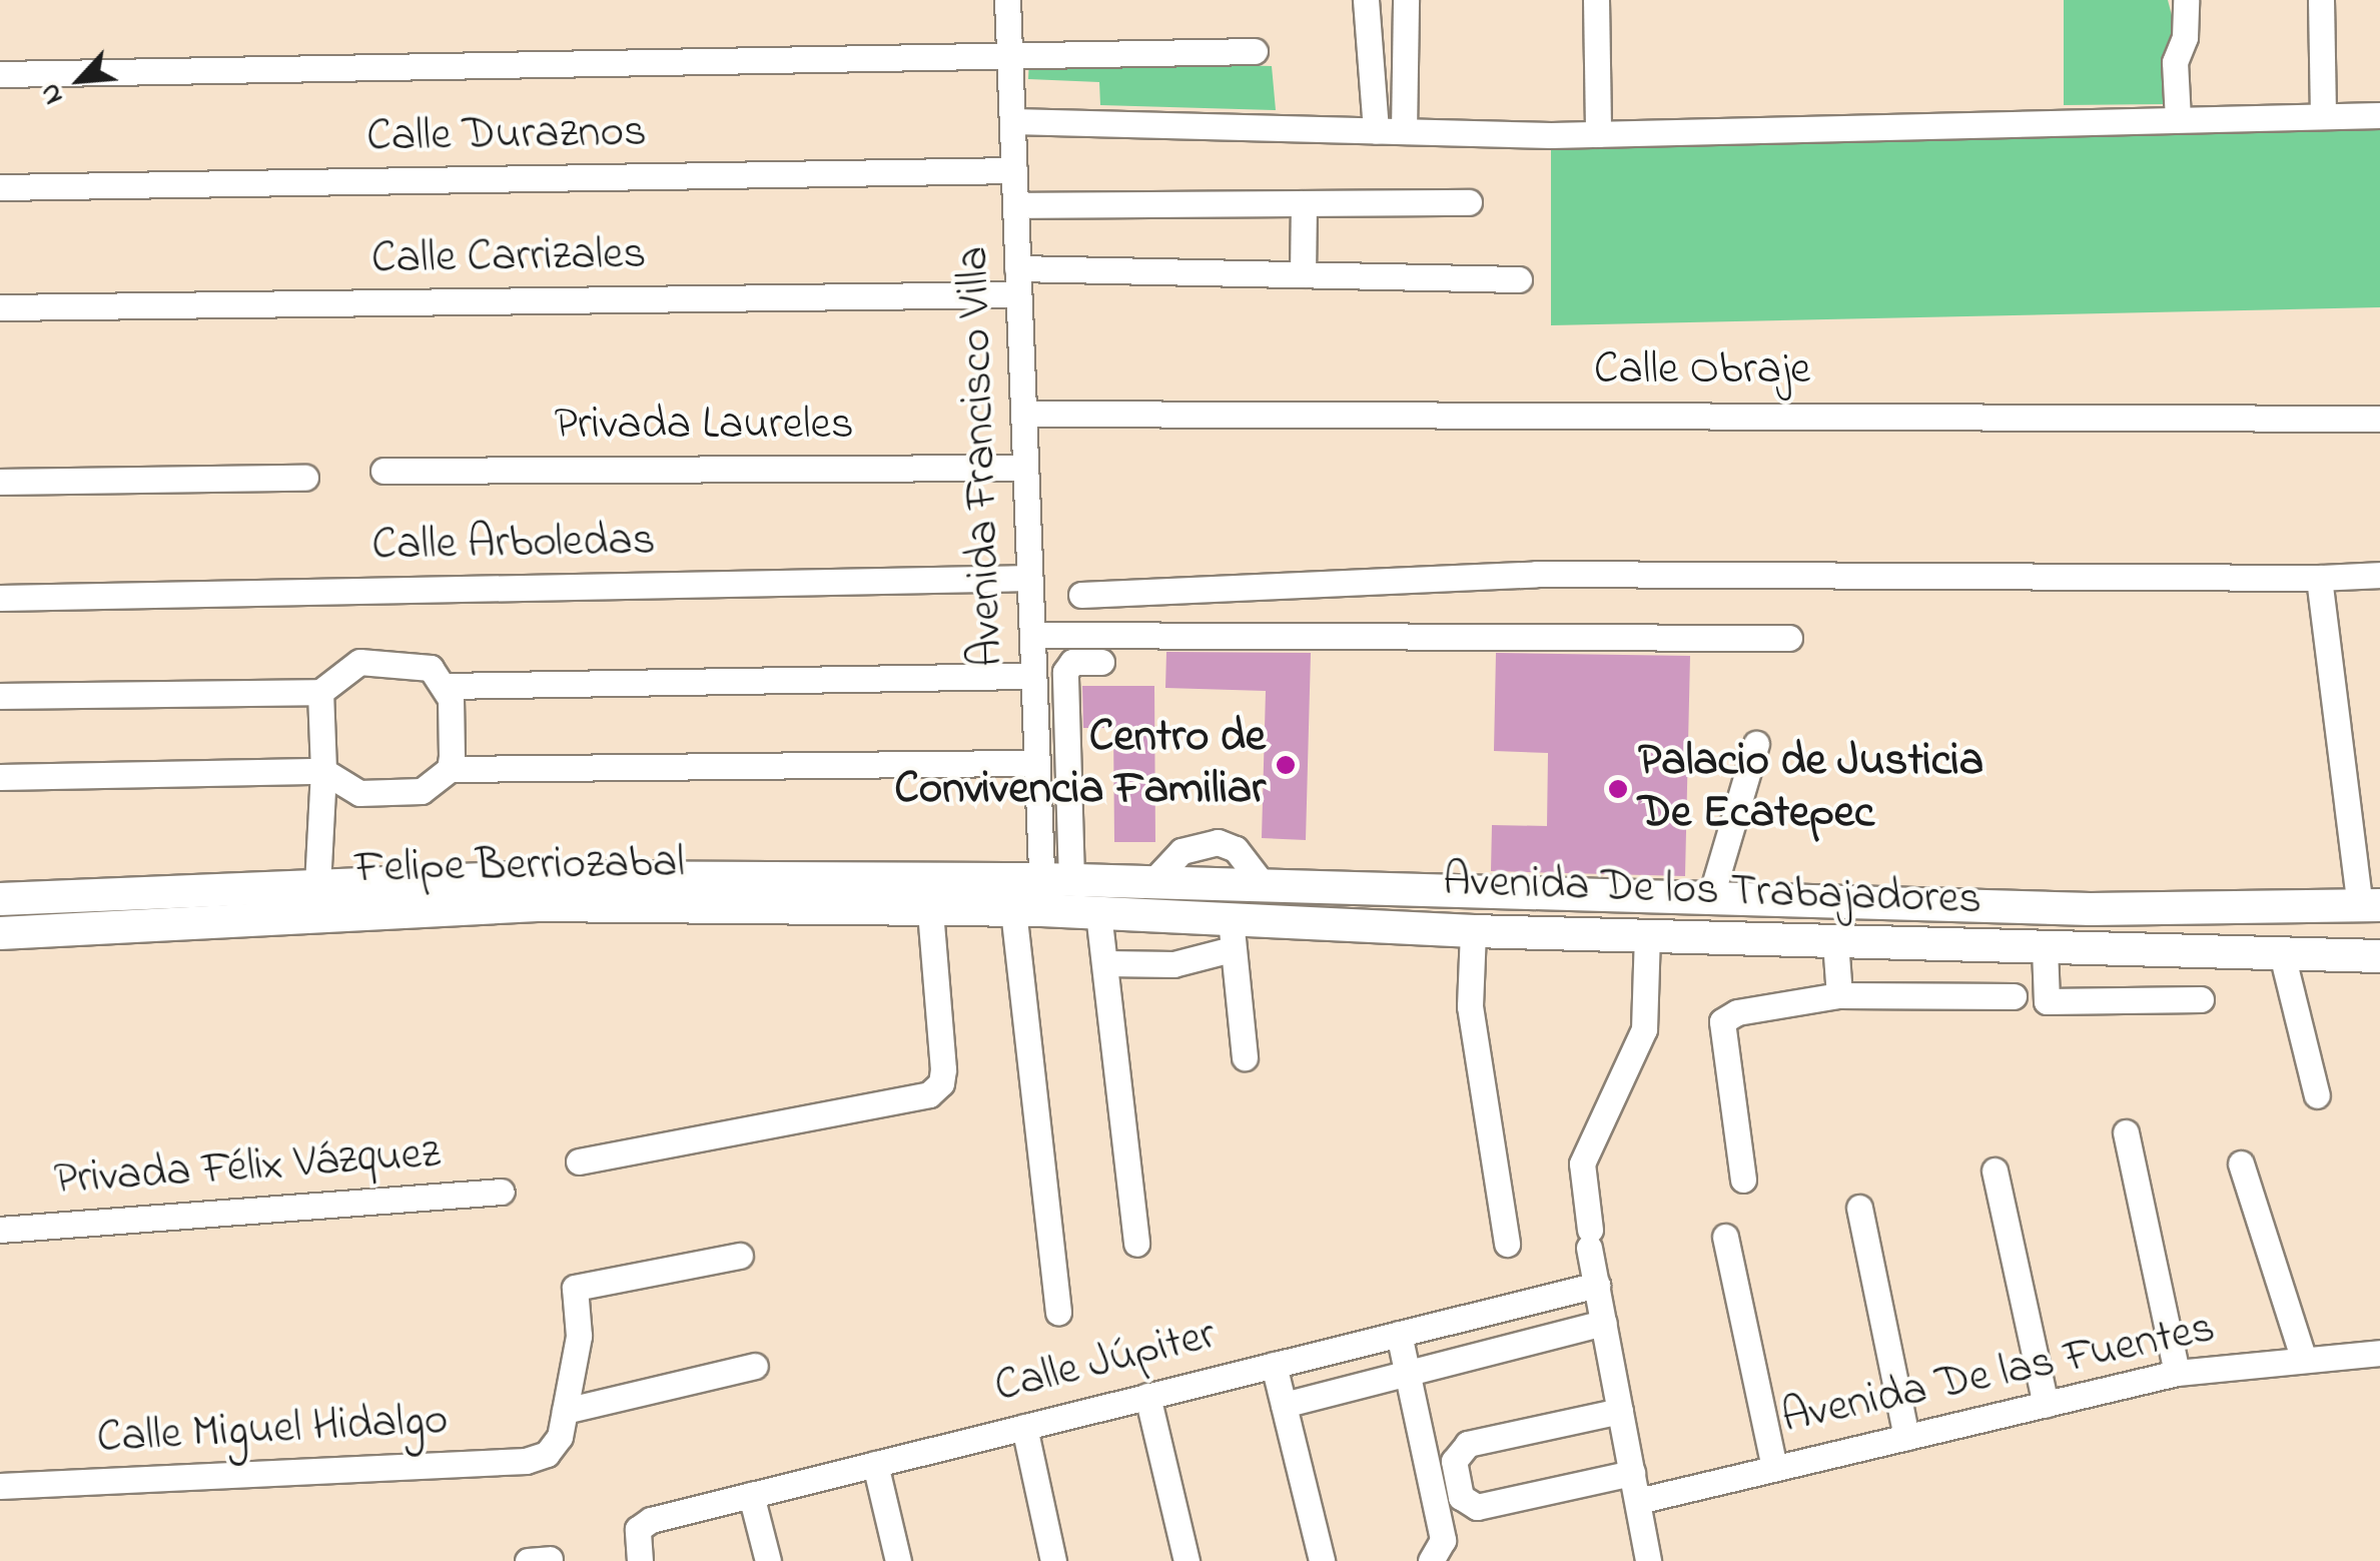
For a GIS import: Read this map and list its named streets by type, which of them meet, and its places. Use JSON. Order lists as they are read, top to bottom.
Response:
{
  "streets": {
    "main road": ["Felipe Berriozabal", "Avenida De los Trabajadores"],
    "street": [
      "Calle Duraznos",
      "Calle Carrizales",
      "Calle Obraje",
      "Privada Laureles",
      "Avenida Francisco Villa",
      "Calle Arboledas",
      "Privada Félix Vázquez",
      "Calle Júpiter",
      "Avenida De las Fuentes",
      "Calle Miguel Hidalgo"
    ]
  },
  "crossings": [
    ["Calle Duraznos", "Avenida Francisco Villa"],
    ["Calle Carrizales", "Avenida Francisco Villa"],
    ["Calle Obraje", "Avenida Francisco Villa"],
    ["Privada Laureles", "Avenida Francisco Villa"],
    ["Avenida Francisco Villa", "Calle Arboledas"],
    ["Avenida Francisco Villa", "Felipe Berriozabal"],
    ["Avenida Francisco Villa", "Avenida De los Trabajadores"],
    ["Felipe Berriozabal", "Avenida De los Trabajadores"]
  ],
  "places": ["Centro de Convivencia Familiar", "Palacio de Justicia De Ecatepec"],
  "north": "bottom left"
}
